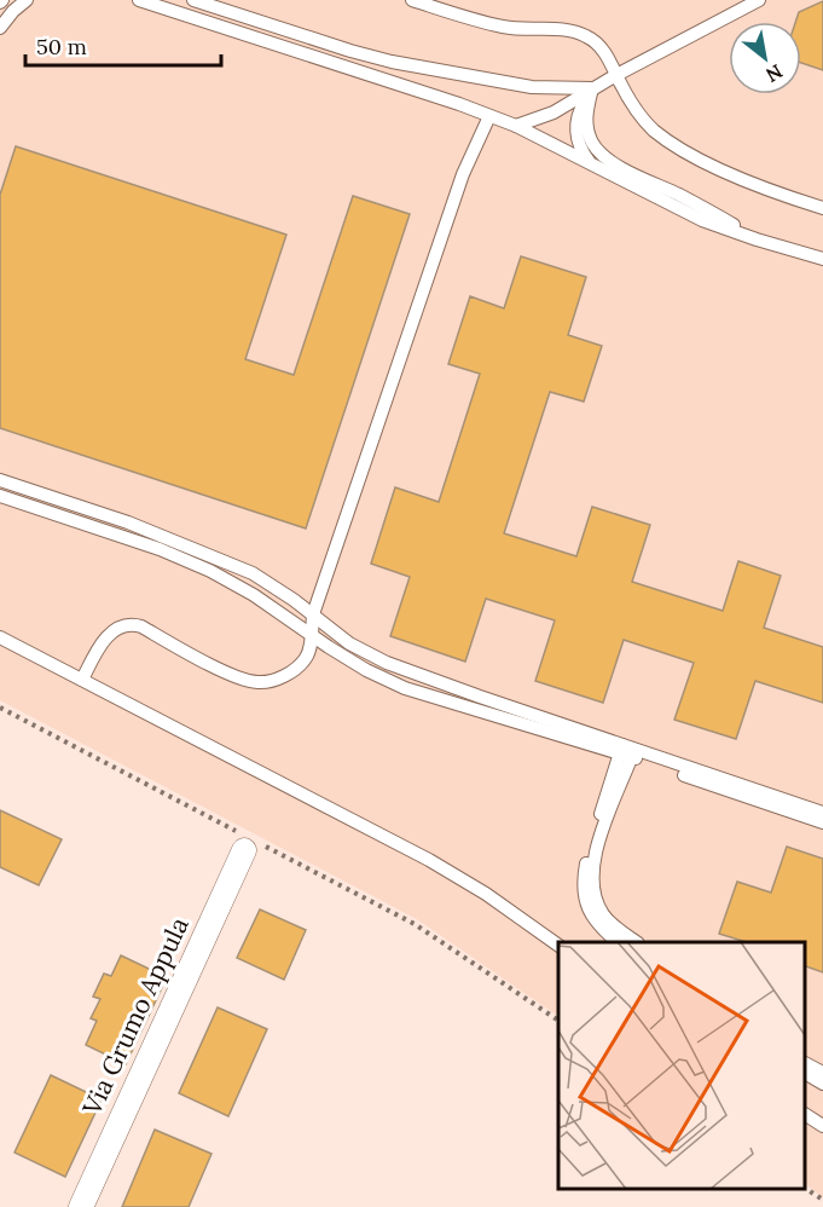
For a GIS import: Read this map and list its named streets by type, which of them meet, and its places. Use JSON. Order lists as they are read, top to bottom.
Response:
{
  "streets": {
    "street": ["Via Grumo Appula"]
  },
  "scale_bar": "50 m",
  "north": "bottom right"
}
